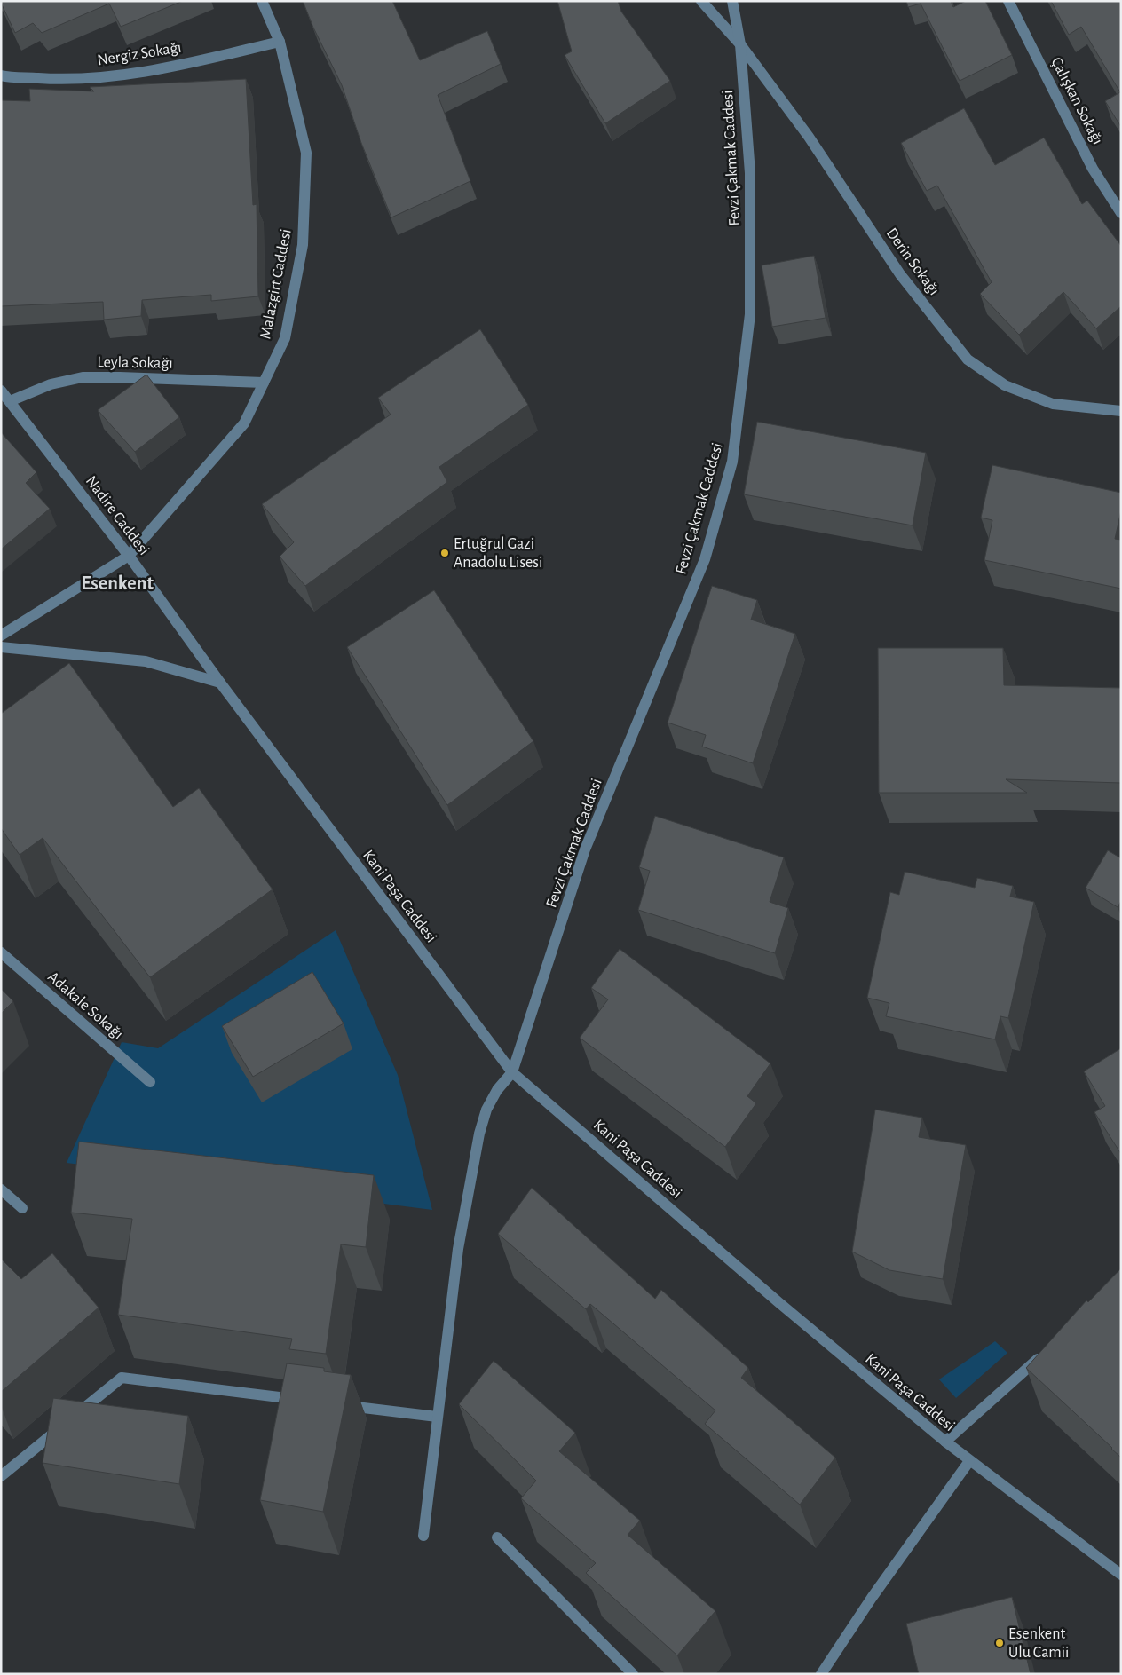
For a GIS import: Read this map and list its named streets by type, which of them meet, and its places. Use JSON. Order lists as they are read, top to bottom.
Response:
{
  "streets": {
    "street": [
      "Nergiz Sokağı",
      "Çalışkan Sokağı",
      "Fevzi Çakmak Caddesi",
      "Derin Sokağı",
      "Malazgirt Caddesi",
      "Leyla Sokağı",
      "Nadire Caddesi",
      "Kani Paşa Caddesi",
      "Adakale Sokağı"
    ]
  },
  "crossings": [
    ["Nergiz Sokağı", "Malazgirt Caddesi"],
    ["Fevzi Çakmak Caddesi", "Derin Sokağı"],
    ["Fevzi Çakmak Caddesi", "Kani Paşa Caddesi"],
    ["Malazgirt Caddesi", "Leyla Sokağı"],
    ["Malazgirt Caddesi", "Nadire Caddesi"],
    ["Leyla Sokağı", "Nadire Caddesi"],
    ["Nadire Caddesi", "Kani Paşa Caddesi"]
  ],
  "districts": ["Esenkent"],
  "places": ["Ertuğrul Gazi Anadolu Lisesi", "Esenkent Ulu Camii"]
}
